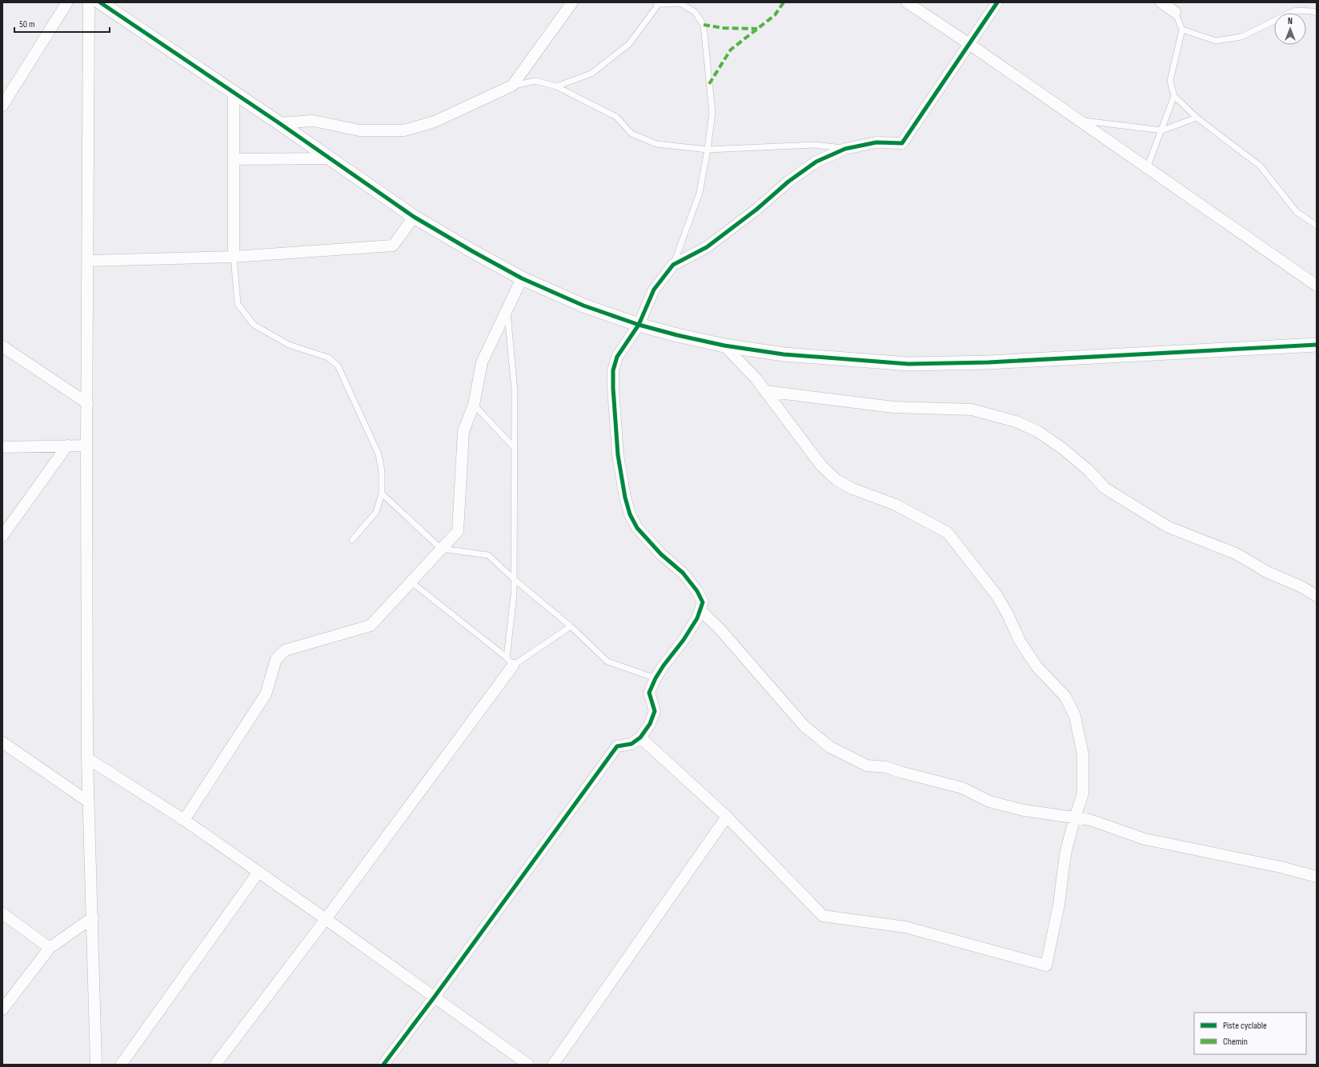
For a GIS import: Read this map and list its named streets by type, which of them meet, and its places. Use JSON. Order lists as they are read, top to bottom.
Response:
{
  "legend": ["Piste cyclable", "Chemin"],
  "scale_bar": "50 m",
  "north": "top"
}
